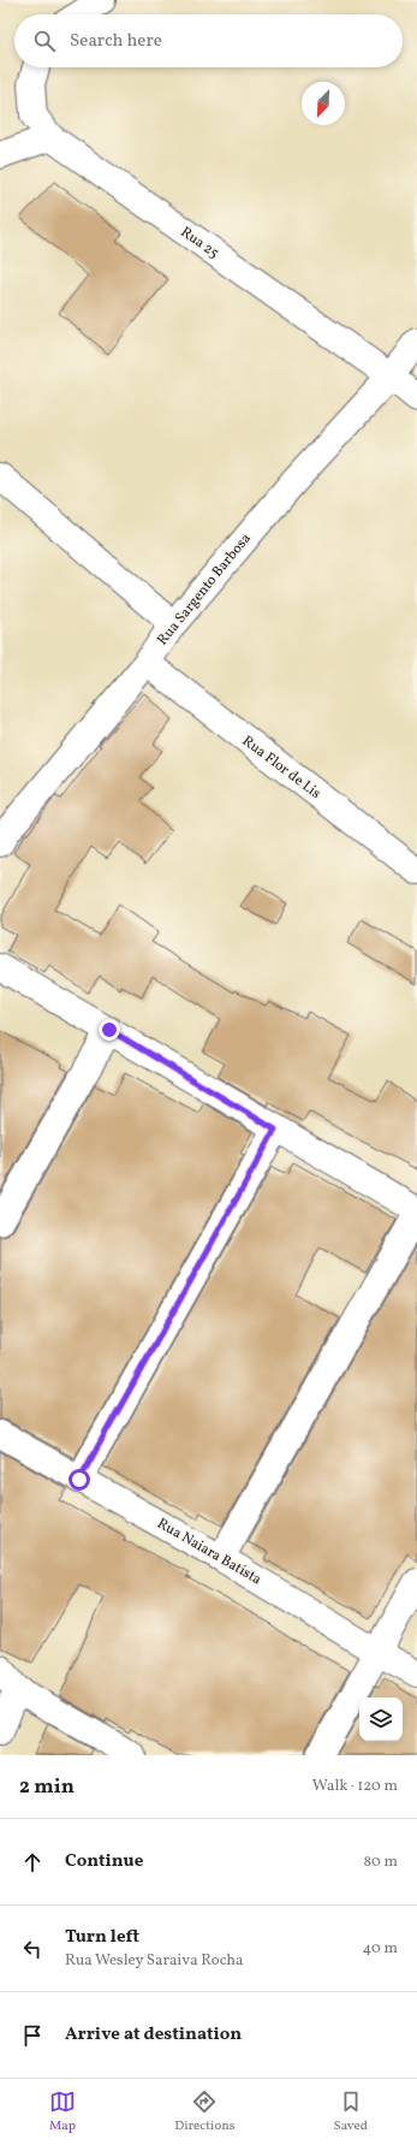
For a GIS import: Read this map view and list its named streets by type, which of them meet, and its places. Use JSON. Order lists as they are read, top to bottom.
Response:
{
  "streets": {
    "street": [
      "Rua 25",
      "Rua Sargento Barbosa",
      "Rua Flor de Lis",
      "Rua Naiara Batista"
    ]
  },
  "crossings": [
    ["Rua 25", "Rua Sargento Barbosa"],
    ["Rua Sargento Barbosa", "Rua Flor de Lis"]
  ],
  "north": "bottom left",
  "page": {
    "search": "Search here",
    "heading": ["2 min", "Walk · 120 m"],
    "list": [
      ["Continue", "80 m"],
      ["Turn left", "Rua Wesley Saraiva Rocha", "40 m"],
      "Arrive at destination"
    ],
    "nav": ["Map", "Directions", "Saved"]
  }
}
